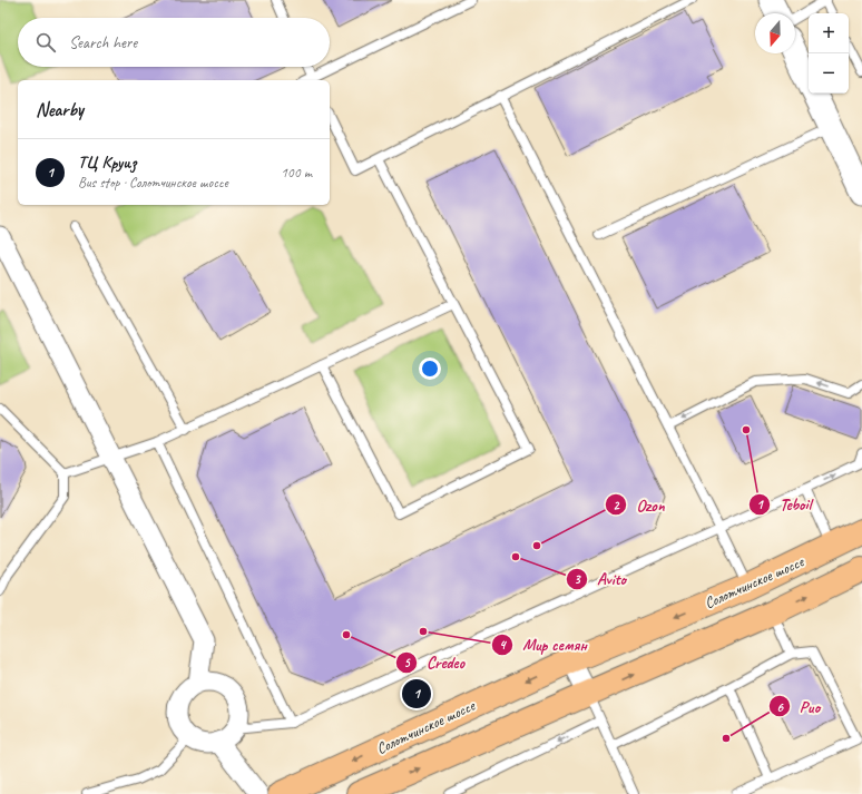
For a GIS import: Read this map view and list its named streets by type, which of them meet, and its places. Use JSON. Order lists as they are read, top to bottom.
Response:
{
  "streets": {
    "main road": ["Солотчинское шоссе"]
  },
  "places": [
    "Teboil",
    "Ozon",
    "Avito",
    "Мир семян",
    "Credeo",
    "Рио"
  ],
  "north": "bottom",
  "page": {
    "map_buttons": ["+", "−"],
    "search": "Search here",
    "heading": "Nearby",
    "list": [
      {
        "mark": "1",
        "name": "ТЦ Круиз",
        "note": "Bus stop · Солотчинское шоссе",
        "value": "100 m"
      }
    ],
    "pins": "1"
  }
}
